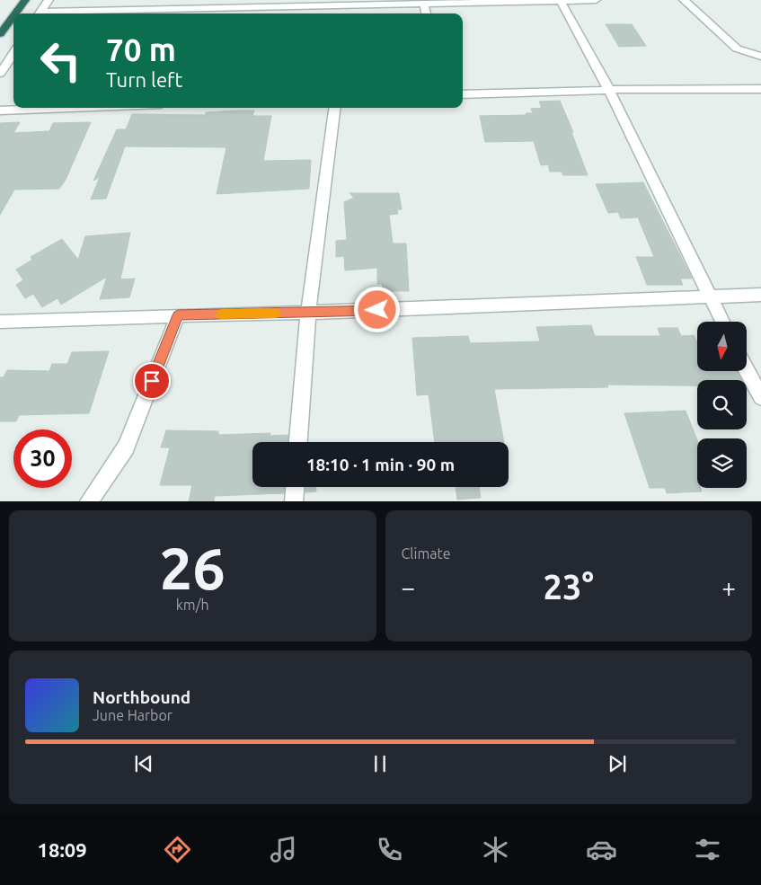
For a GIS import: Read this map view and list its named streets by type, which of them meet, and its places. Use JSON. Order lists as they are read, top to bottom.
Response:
{
  "north": "bottom",
  "page": {
    "turn": ["70 m", "Turn left"],
    "limit": "30",
    "trip": "18:10 · 1 min · 90 m",
    "tile": [
      ["26", "km/h"],
      "Climate"
    ],
    "heat": ["−", "23°", "+"],
    "song": ["Northbound", "June Harbor"],
    "tabs": "18:09"
  }
}
